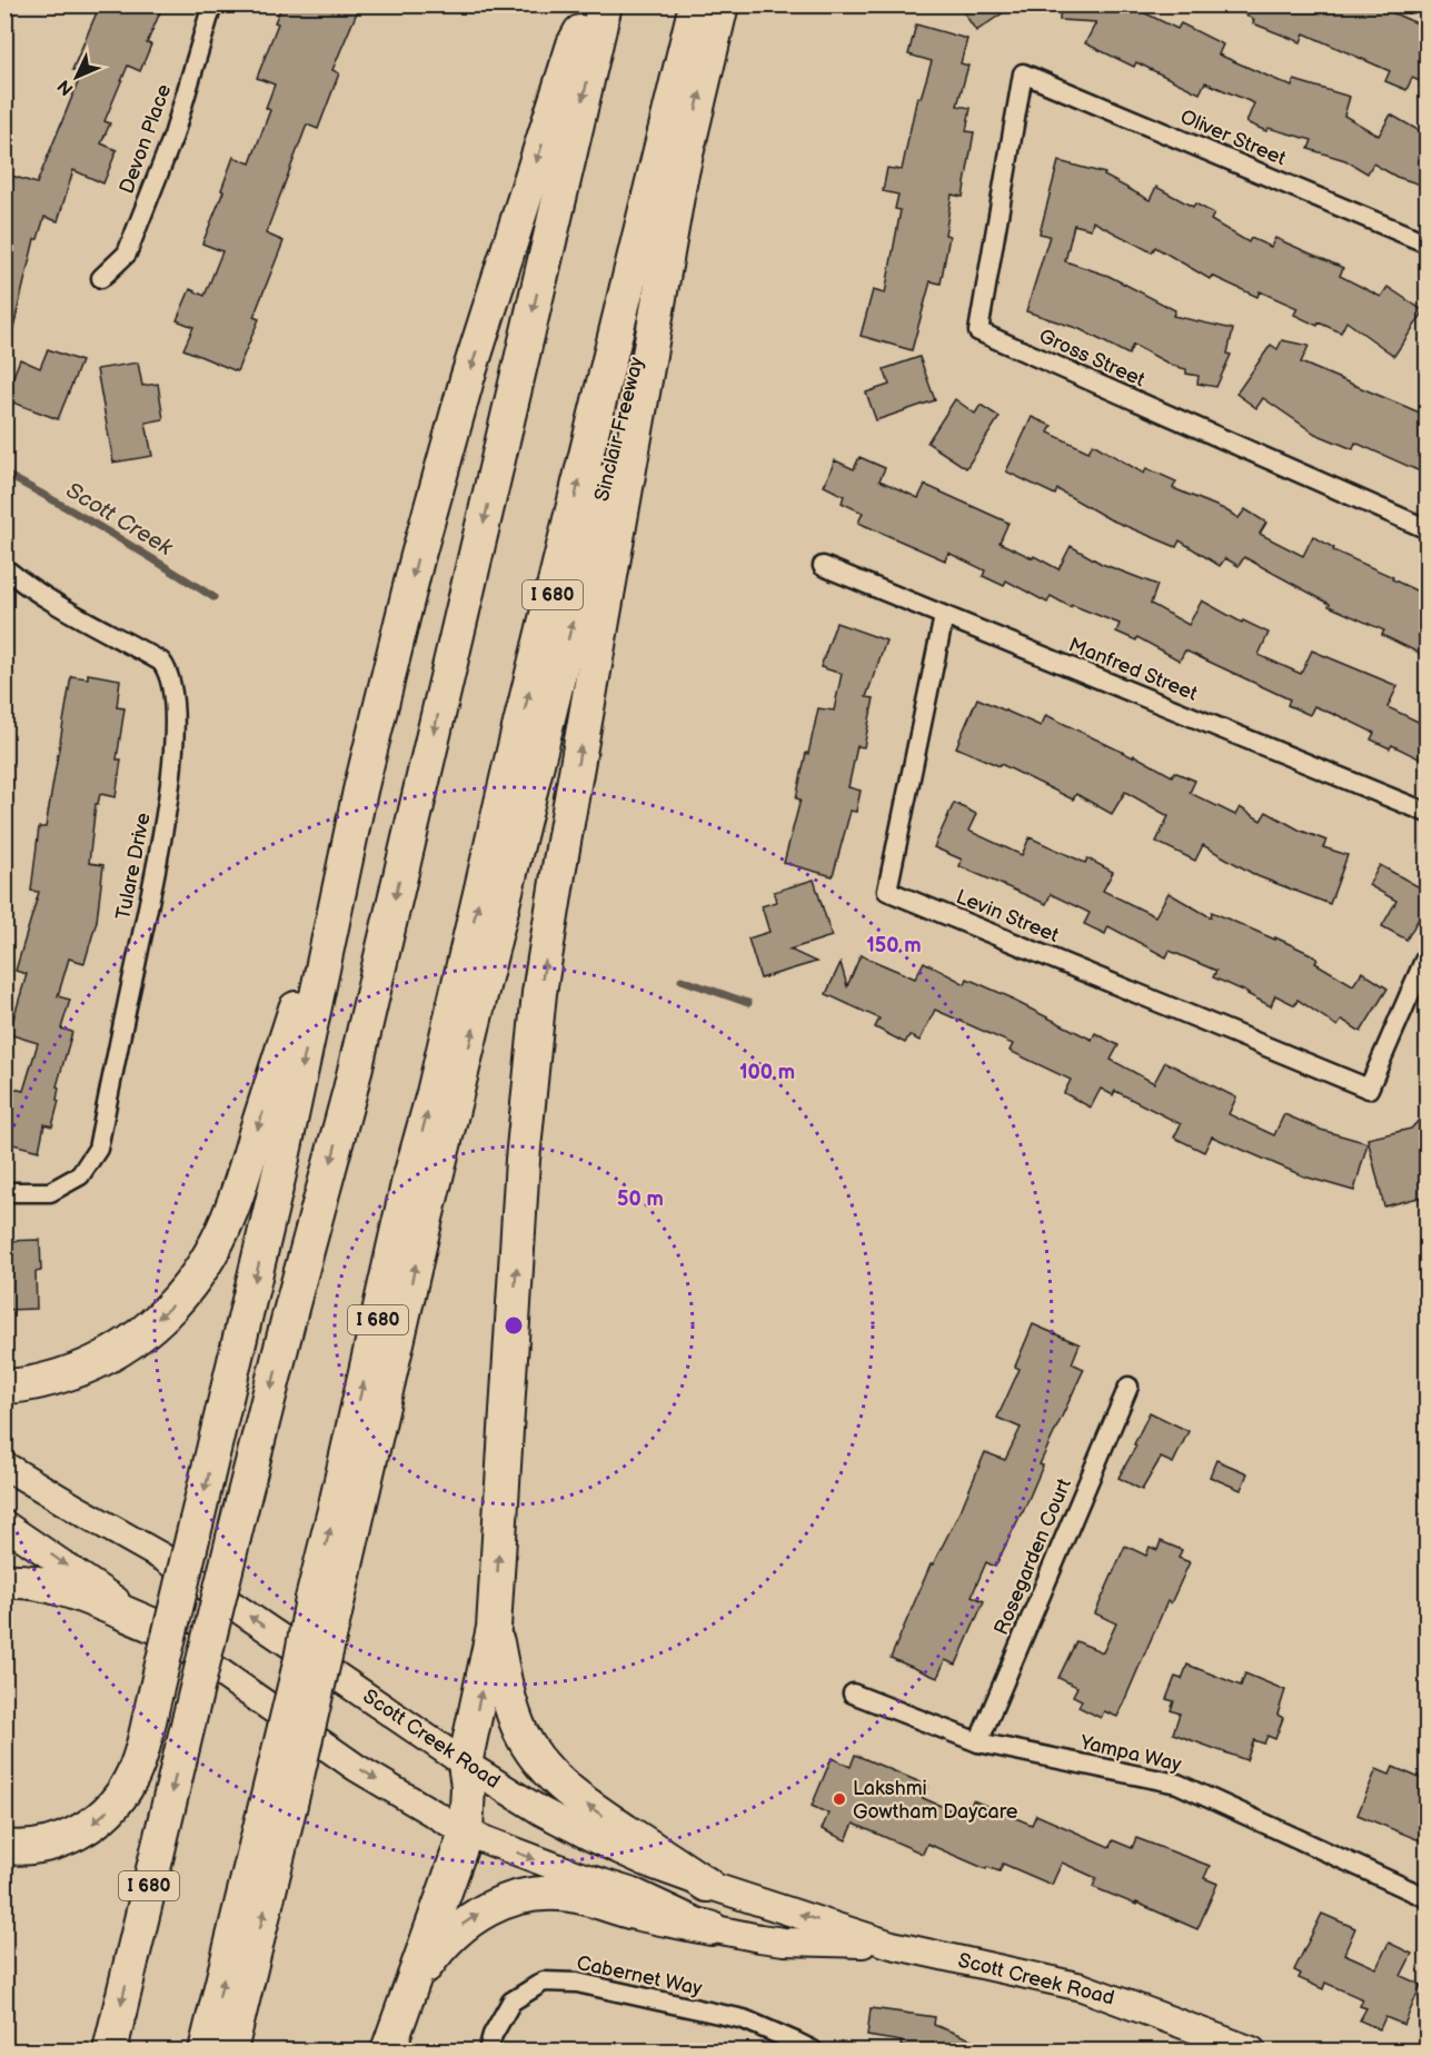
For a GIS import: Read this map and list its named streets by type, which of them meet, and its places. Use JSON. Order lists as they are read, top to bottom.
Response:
{
  "streets": {
    "highway": ["Sinclair Freeway", "I 680"],
    "main road": ["Scott Creek Road"],
    "street": [
      "Oliver Street",
      "Devon Place",
      "Gross Street",
      "Manfred Street",
      "Tulare Drive",
      "Levin Street",
      "Rosegarden Court",
      "Yampa Way",
      "Cabernet Way"
    ]
  },
  "crossings": [
    ["Oliver Street", "Gross Street"],
    ["Sinclair Freeway", "I 680"],
    ["Manfred Street", "Levin Street"],
    ["Rosegarden Court", "Yampa Way"]
  ],
  "water": ["Scott Creek"],
  "places": ["Lakshmi Gowtham Daycare"],
  "north": "bottom left",
  "rings": ["150 m", "100 m", "50 m"]
}
